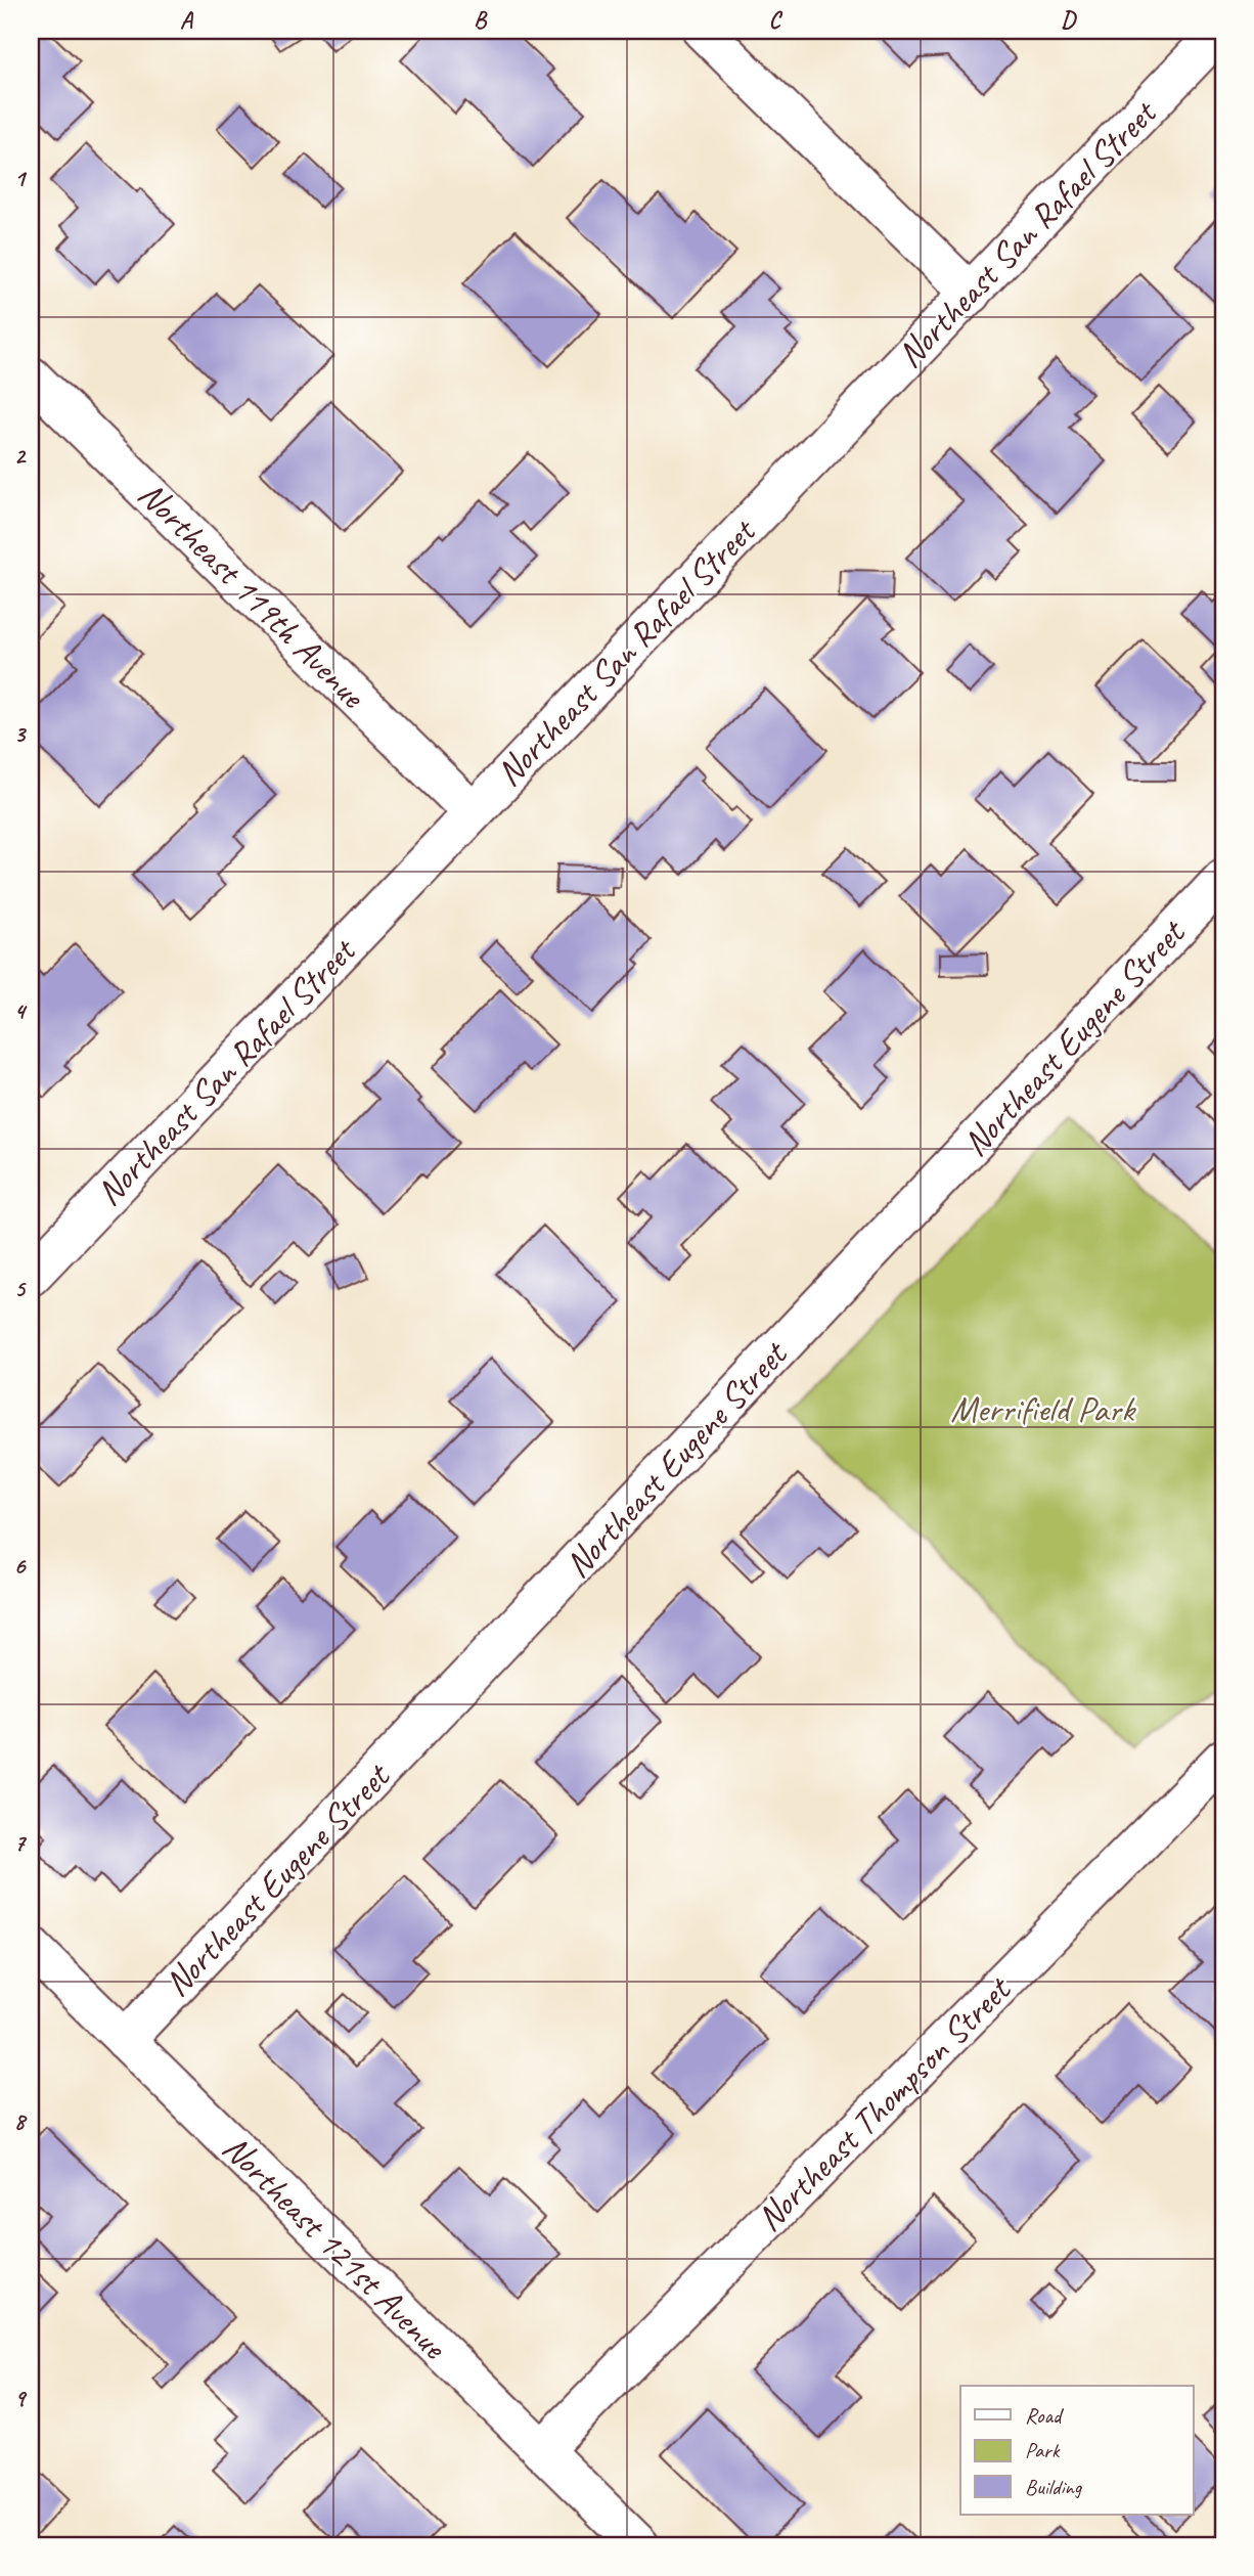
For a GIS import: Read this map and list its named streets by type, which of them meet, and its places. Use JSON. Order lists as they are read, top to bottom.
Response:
{
  "streets": {
    "street": [
      "Northeast San Rafael Street",
      "Northeast 119th Avenue",
      "Northeast Eugene Street",
      "Northeast Thompson Street",
      "Northeast 121st Avenue"
    ]
  },
  "crossings": [
    ["Northeast San Rafael Street", "Northeast 119th Avenue"],
    ["Northeast Eugene Street", "Northeast 121st Avenue"],
    ["Northeast Thompson Street", "Northeast 121st Avenue"]
  ],
  "parks": ["Merrifield Park"],
  "legend": ["Road", "Park", "Building"],
  "grid": {
    "columns": [
      "A",
      "B",
      "C",
      "D"
    ],
    "rows": [
      "1",
      "2",
      "3",
      "4",
      "5",
      "6",
      "7",
      "8",
      "9"
    ]
  }
}
